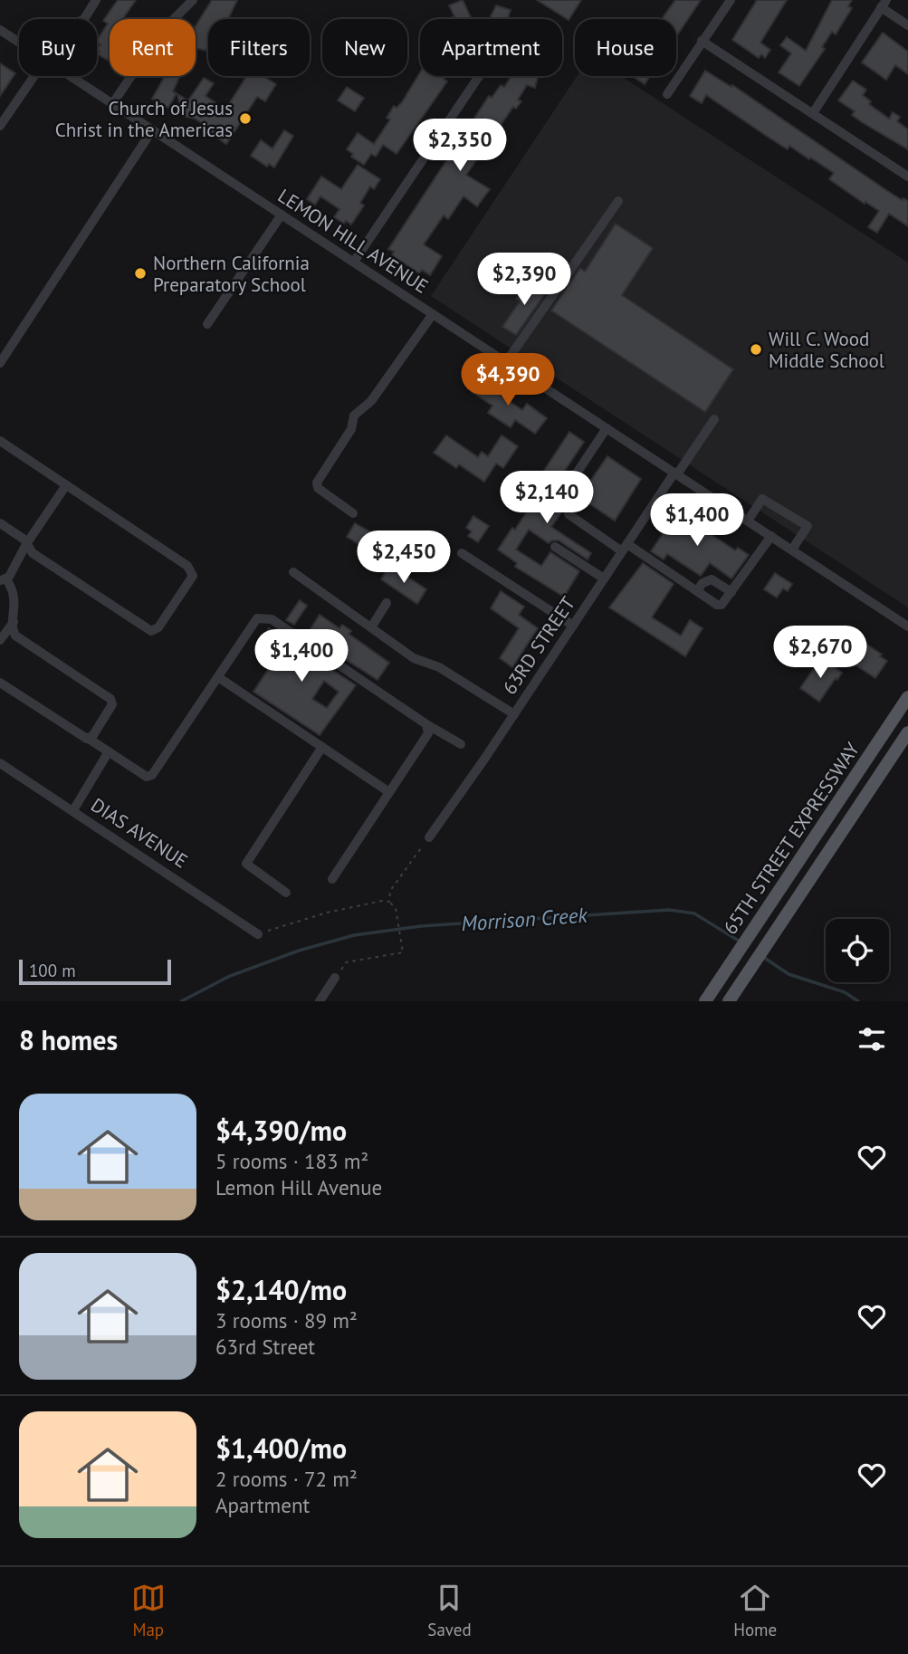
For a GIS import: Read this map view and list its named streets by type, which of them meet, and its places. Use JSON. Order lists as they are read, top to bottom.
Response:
{
  "streets": {
    "main road": ["65TH STREET EXPRESSWAY"],
    "street": ["LEMON HILL AVENUE", "63RD STREET", "DIAS AVENUE"]
  },
  "crossings": [
    ["LEMON HILL AVENUE", "63RD STREET"]
  ],
  "water": ["Morrison Creek"],
  "places": ["Church of Jesus Christ in the Americas", "Northern California Preparatory School", "Will C. Wood Middle School"],
  "scale_bar": "100 m",
  "page": {
    "chip": [
      "Buy",
      "Rent",
      "Filters",
      "New",
      "Apartment",
      "House"
    ],
    "price": [
      "$2,350",
      "$2,390",
      "$4,390",
      "$2,140",
      "$1,400",
      "$2,450",
      "$2,670",
      "$1,400"
    ],
    "scale": "100 m",
    "heading": "8 homes",
    "list": [
      {
        "name": "$4,390/mo",
        "note": "5 rooms · 183 m² · Lemon Hill Avenue"
      },
      {
        "name": "$2,140/mo",
        "note": "3 rooms · 89 m² · 63rd Street"
      },
      {
        "name": "$1,400/mo",
        "note": "2 rooms · 72 m² · Apartment"
      }
    ],
    "tabs": ["Map", "Saved", "Home"]
  }
}
